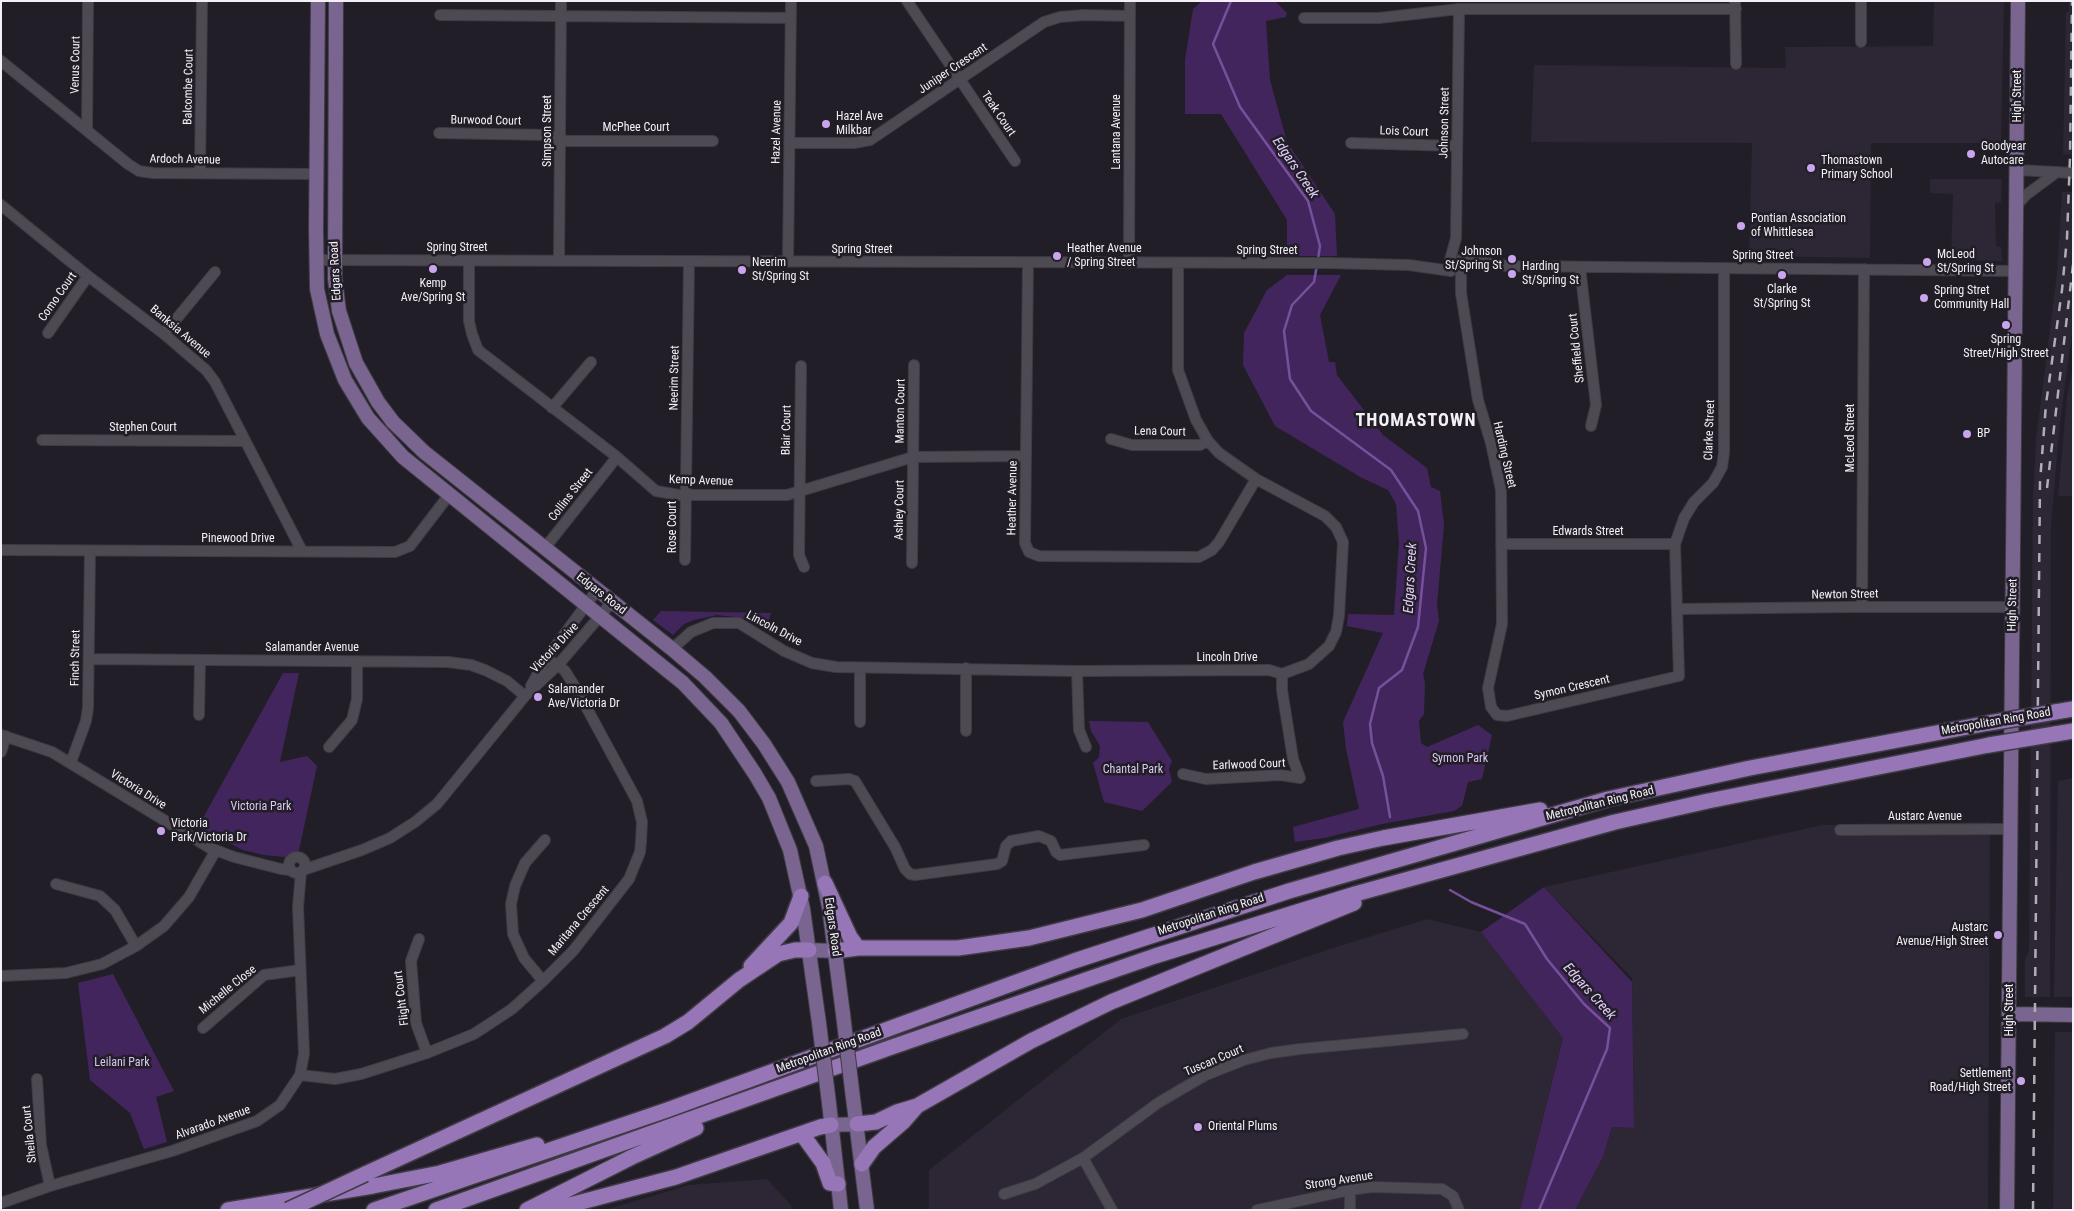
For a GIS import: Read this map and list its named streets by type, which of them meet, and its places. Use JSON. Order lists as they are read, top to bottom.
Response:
{
  "streets": {
    "highway": ["Metropolitan Ring Road"],
    "main road": ["High Street", "Edgars Road"],
    "street": [
      "Venus Court",
      "Juniper Crescent",
      "Balcombe Court",
      "Teak Court",
      "Burwood Court",
      "Johnson Street",
      "McPhee Court",
      "Simpson Street",
      "Hazel Avenue",
      "Lantana Avenue",
      "Lois Court",
      "Ardoch Avenue",
      "Spring Street",
      "Como Court",
      "Banksia Avenue",
      "Sheffield Court",
      "Neerim Street",
      "Manton Court",
      "Stephen Court",
      "Blair Court",
      "Clarke Street",
      "Lena Court",
      "McLeod Street",
      "Harding Street",
      "Kemp Avenue",
      "Collins Street",
      "Heather Avenue",
      "Ashley Court",
      "Rose Court",
      "Edwards Street",
      "Pinewood Drive",
      "Newton Street",
      "Lincoln Drive",
      "Salamander Avenue",
      "Victoria Drive",
      "Finch Street",
      "Symon Crescent",
      "Earlwood Court",
      "Austarc Avenue",
      "Maritana Crescent",
      "Michelle Close",
      "Flight Court",
      "Tuscan Court",
      "Alvarado Avenue",
      "Sheila Court",
      "Strong Avenue"
    ]
  },
  "crossings": [
    ["Venus Court", "Ardoch Avenue"],
    ["Juniper Crescent", "Teak Court"],
    ["Juniper Crescent", "Hazel Avenue"],
    ["Juniper Crescent", "Lantana Avenue"],
    ["Balcombe Court", "Ardoch Avenue"],
    ["High Street", "Spring Street"],
    ["High Street", "Newton Street"],
    ["High Street", "Austarc Avenue"],
    ["Burwood Court", "McPhee Court"],
    ["Burwood Court", "Simpson Street"],
    ["Johnson Street", "Lois Court"],
    ["Johnson Street", "Spring Street"],
    ["Johnson Street", "Harding Street"],
    ["McPhee Court", "Simpson Street"],
    ["Simpson Street", "Spring Street"],
    ["Hazel Avenue", "Spring Street"],
    ["Lantana Avenue", "Spring Street"],
    ["Ardoch Avenue", "Edgars Road"],
    ["Spring Street", "Edgars Road"],
    ["Spring Street", "Sheffield Court"],
    ["Spring Street", "Neerim Street"],
    ["Spring Street", "Clarke Street"],
    ["Spring Street", "McLeod Street"],
    ["Spring Street", "Harding Street"],
    ["Spring Street", "Kemp Avenue"],
    ["Spring Street", "Heather Avenue"],
    ["Spring Street", "Lincoln Drive"],
    ["Edgars Road", "Collins Street"],
    ["Edgars Road", "Pinewood Drive"],
    ["Edgars Road", "Lincoln Drive"],
    ["Edgars Road", "Victoria Drive"],
    ["Como Court", "Banksia Avenue"],
    ["Banksia Avenue", "Stephen Court"],
    ["Banksia Avenue", "Pinewood Drive"],
    ["Neerim Street", "Kemp Avenue"],
    ["Neerim Street", "Rose Court"],
    ["Manton Court", "Kemp Avenue"],
    ["Manton Court", "Ashley Court"],
    ["Blair Court", "Kemp Avenue"],
    ["Clarke Street", "Edwards Street"],
    ["Clarke Street", "Newton Street"],
    ["Clarke Street", "Symon Crescent"],
    ["Lena Court", "Lincoln Drive"],
    ["McLeod Street", "Newton Street"],
    ["Harding Street", "Edwards Street"],
    ["Harding Street", "Symon Crescent"],
    ["Kemp Avenue", "Collins Street"],
    ["Kemp Avenue", "Heather Avenue"],
    ["Kemp Avenue", "Ashley Court"],
    ["Kemp Avenue", "Rose Court"],
    ["Heather Avenue", "Lincoln Drive"],
    ["Pinewood Drive", "Finch Street"],
    ["Newton Street", "Symon Crescent"],
    ["Lincoln Drive", "Earlwood Court"],
    ["Salamander Avenue", "Victoria Drive"],
    ["Salamander Avenue", "Finch Street"],
    ["Victoria Drive", "Finch Street"],
    ["Victoria Drive", "Maritana Crescent"],
    ["Maritana Crescent", "Flight Court"],
    ["Maritana Crescent", "Alvarado Avenue"],
    ["Alvarado Avenue", "Sheila Court"]
  ],
  "districts": ["THOMASTOWN"],
  "water": ["Edgars Creek"],
  "parks": [
    "Symon Park",
    "Chantal Park",
    "Victoria Park",
    "Leilani Park"
  ],
  "places": [
    "Hazel Ave Milkbar",
    "Goodyear Autocare",
    "Thomastown Primary School",
    "Pontian Association of Whittlesea",
    "Heather Avenue / Spring Street",
    "Johnson St/Spring St",
    "McLeod St/Spring St",
    "Kemp Ave/Spring St",
    "Neerim St/Spring St",
    "Harding St/Spring St",
    "Clarke St/Spring St",
    "Spring Stret Community Hall",
    "Spring Street/High Street",
    "BP",
    "Salamander Ave/Victoria Dr",
    "Victoria Park/Victoria Dr",
    "Austarc Avenue/High Street",
    "Settlement Road/High Street",
    "Oriental Plums"
  ]
}
